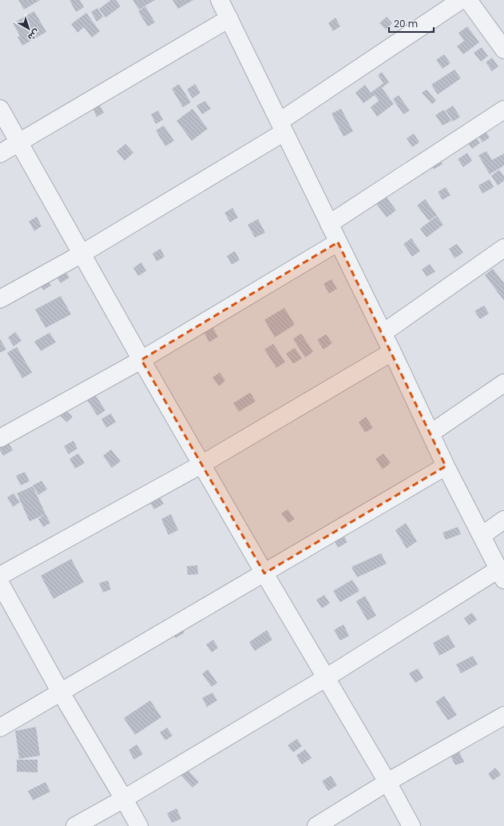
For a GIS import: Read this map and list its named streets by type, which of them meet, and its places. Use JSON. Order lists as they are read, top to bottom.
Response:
{
  "scale_bar": "20 m",
  "north": "bottom right"
}
